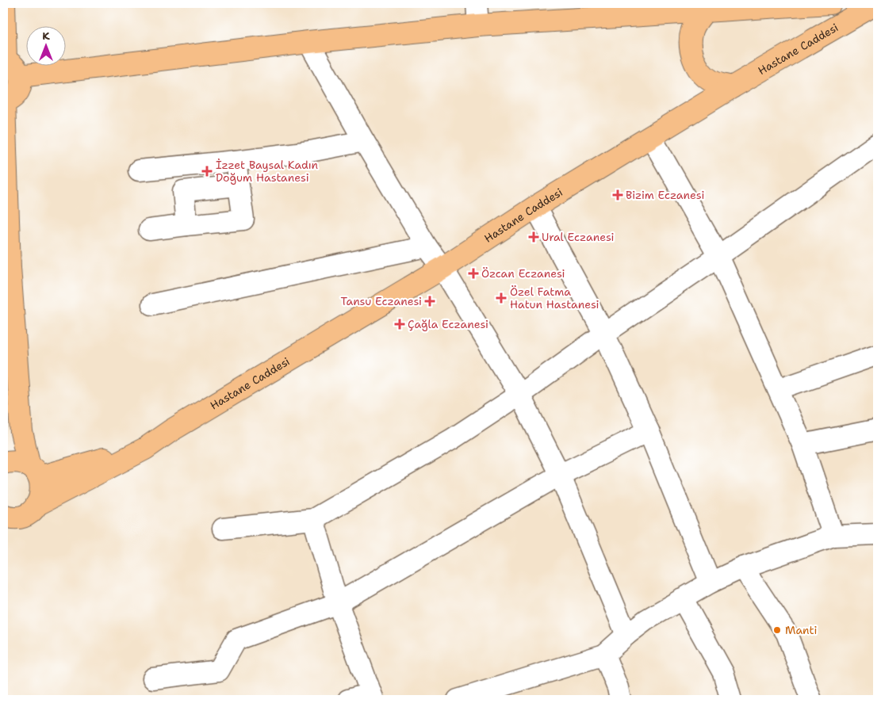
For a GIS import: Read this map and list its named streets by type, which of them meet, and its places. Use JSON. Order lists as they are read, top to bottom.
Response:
{
  "streets": {
    "main road": ["Hastane Caddesi"]
  },
  "places": {
    "health": [
      "İzzet Baysal Kadın Doğum Hastanesi",
      "Bizim Eczanesi",
      "Ural Eczanesi",
      "Özcan Eczanesi",
      "Özel Fatma Hatun Hastanesi",
      "Tansu Eczanesi",
      "Çağla Eczanesi"
    ],
    "other": ["Manti"]
  },
  "north": "top"
}
